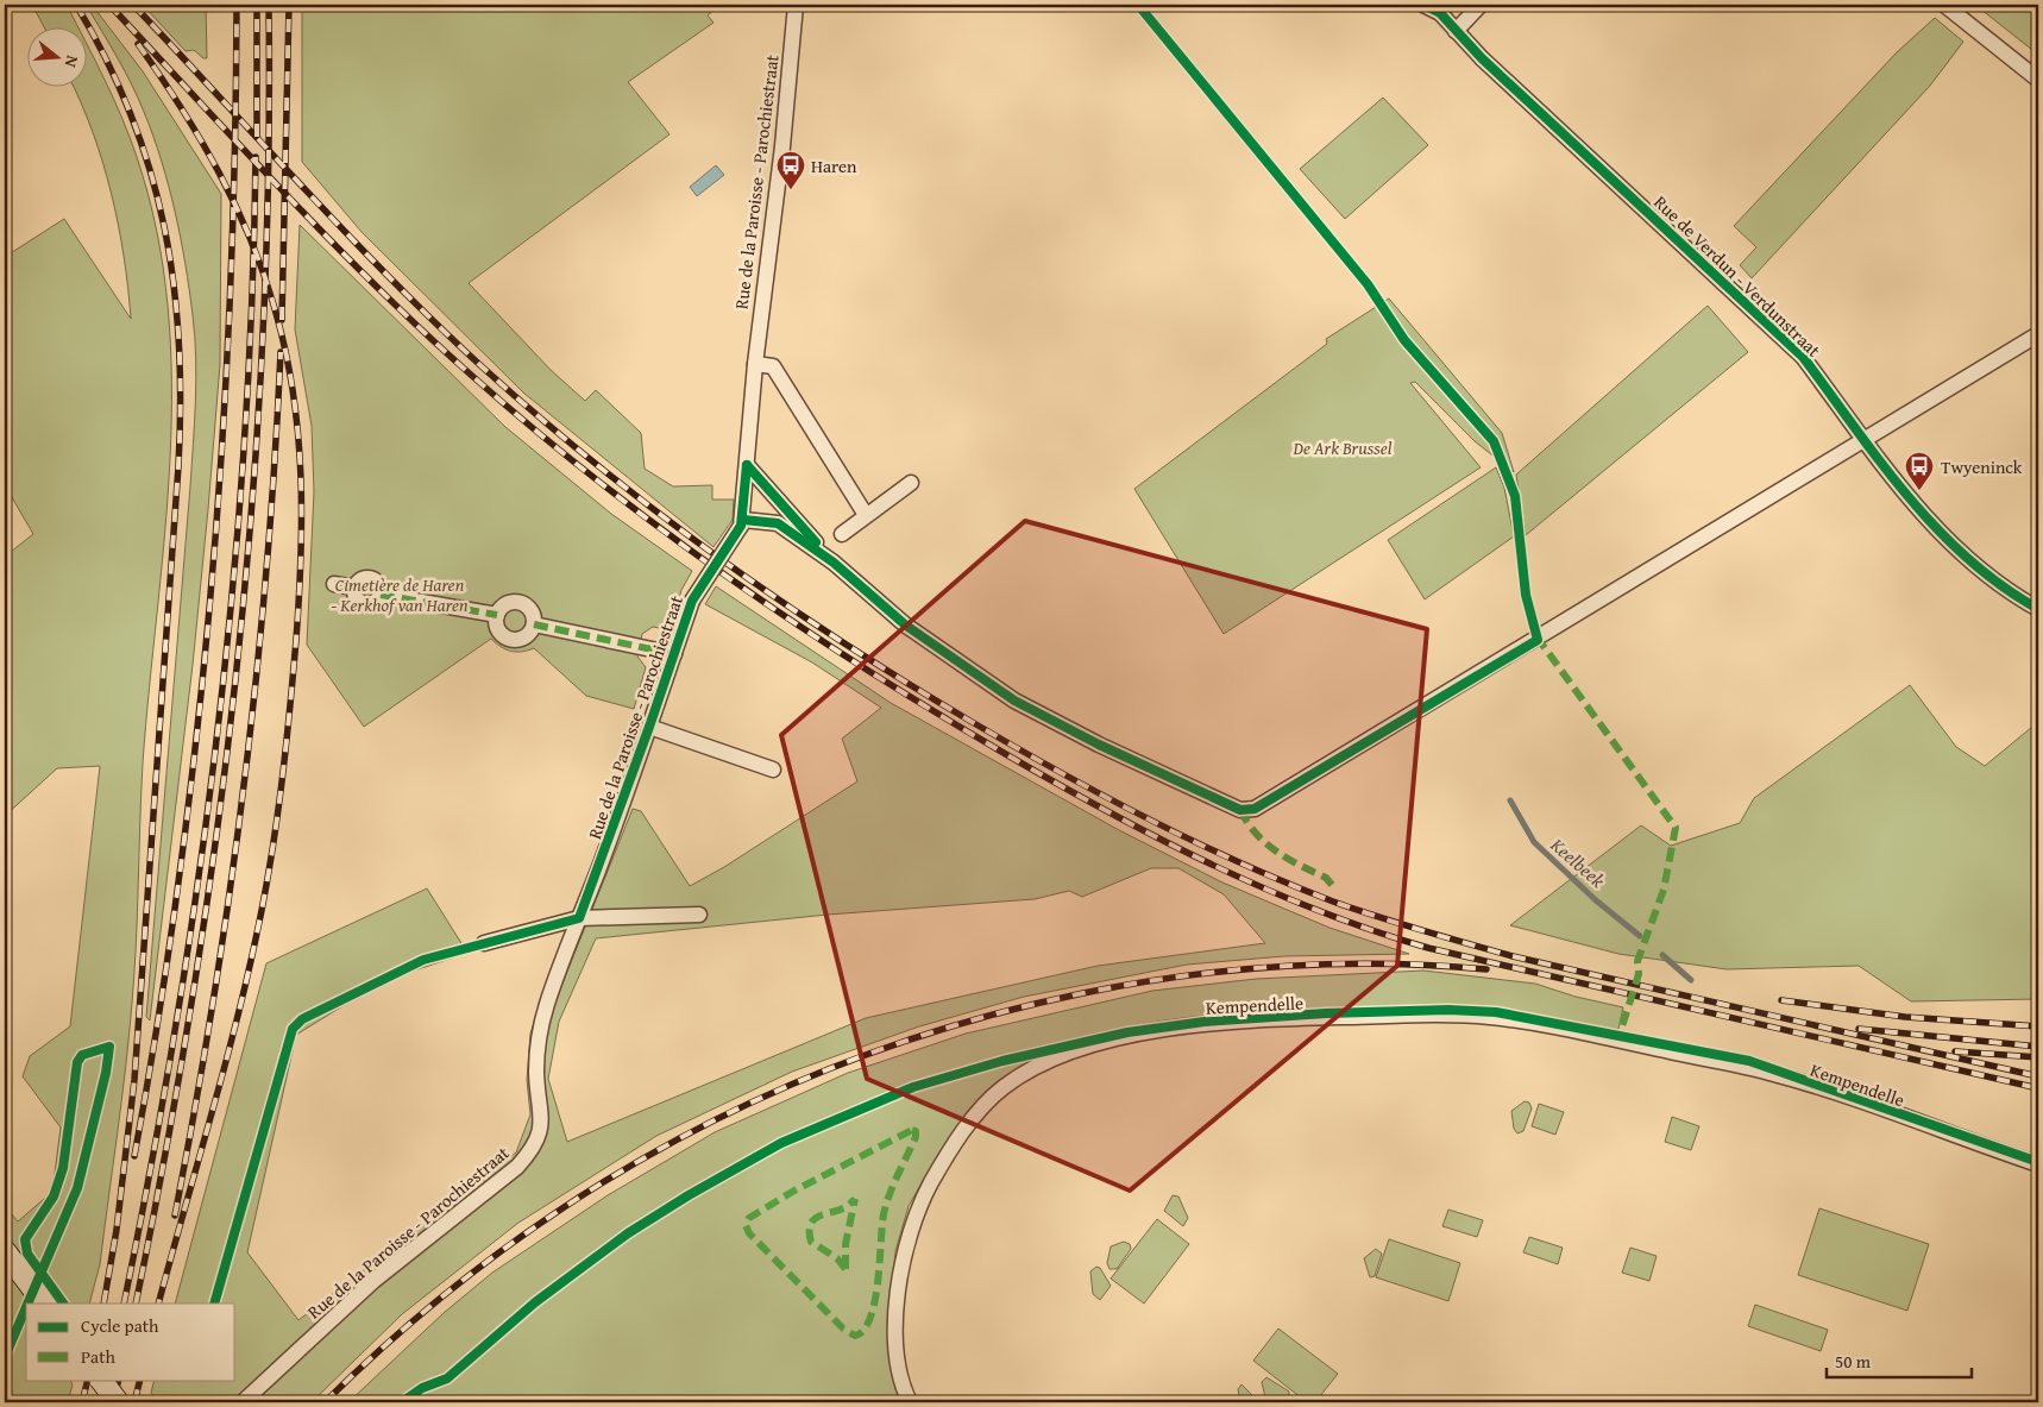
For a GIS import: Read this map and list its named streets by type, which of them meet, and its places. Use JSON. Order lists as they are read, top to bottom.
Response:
{
  "streets": {
    "street": ["Rue de la Paroisse - Parochiestraat", "Rue de Verdun - Verdunstraat", "Kempendelle"]
  },
  "water": ["Keelbeek"],
  "parks": ["De Ark Brussel", "Cimetière de Haren - Kerkhof van Haren"],
  "places": {
    "bus stop": ["Haren", "Twyeninck"]
  },
  "legend": ["Cycle path", "Path"],
  "scale_bar": "50 m",
  "north": "right"
}
